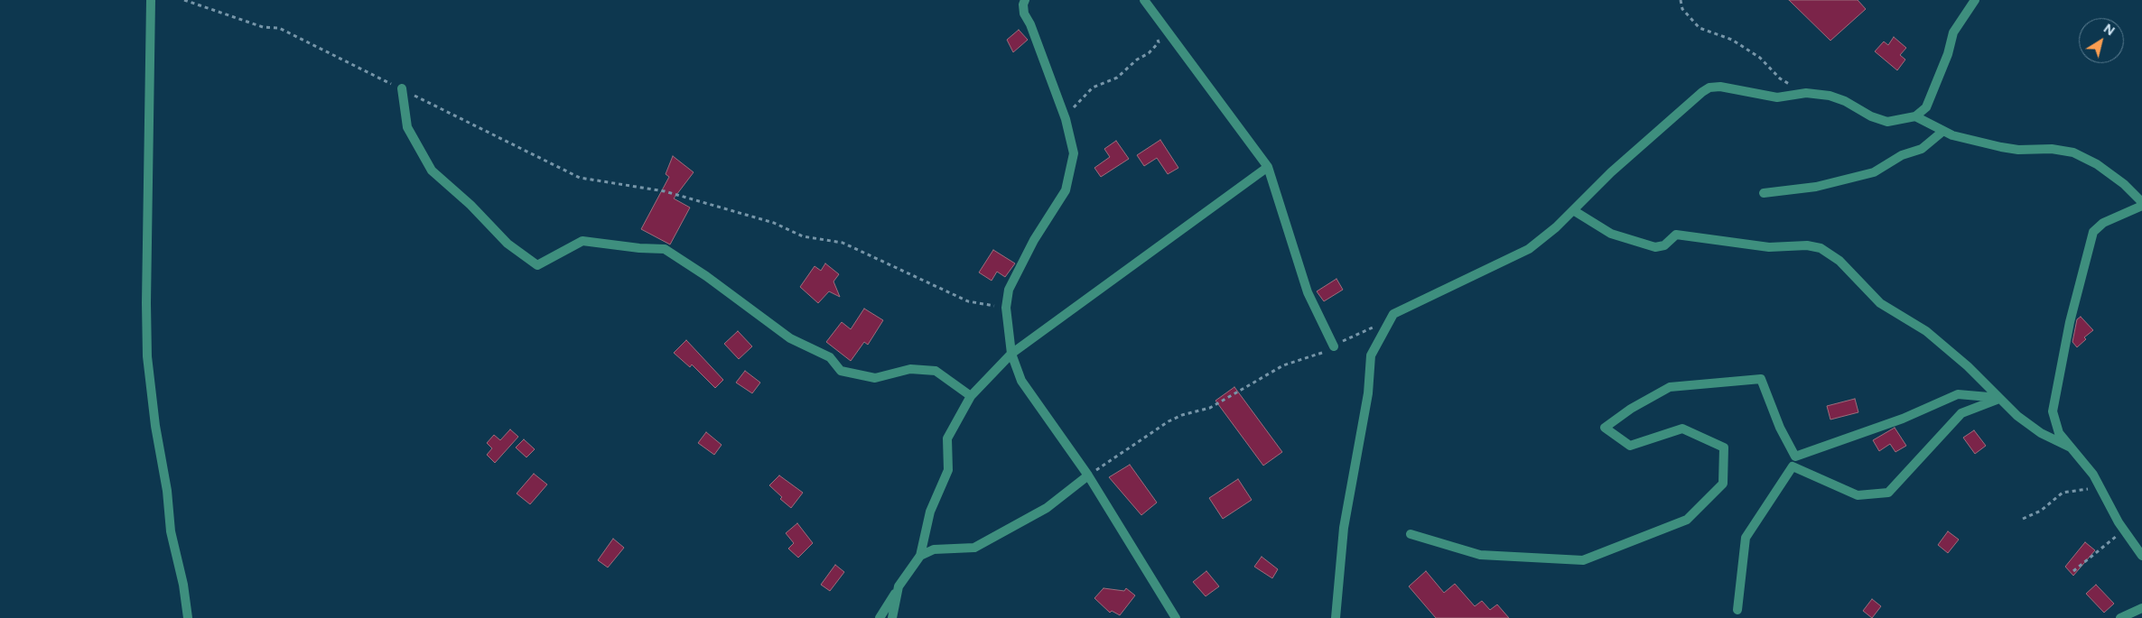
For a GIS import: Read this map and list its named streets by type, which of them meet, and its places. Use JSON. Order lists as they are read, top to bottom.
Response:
{
  "north": "top right"
}
